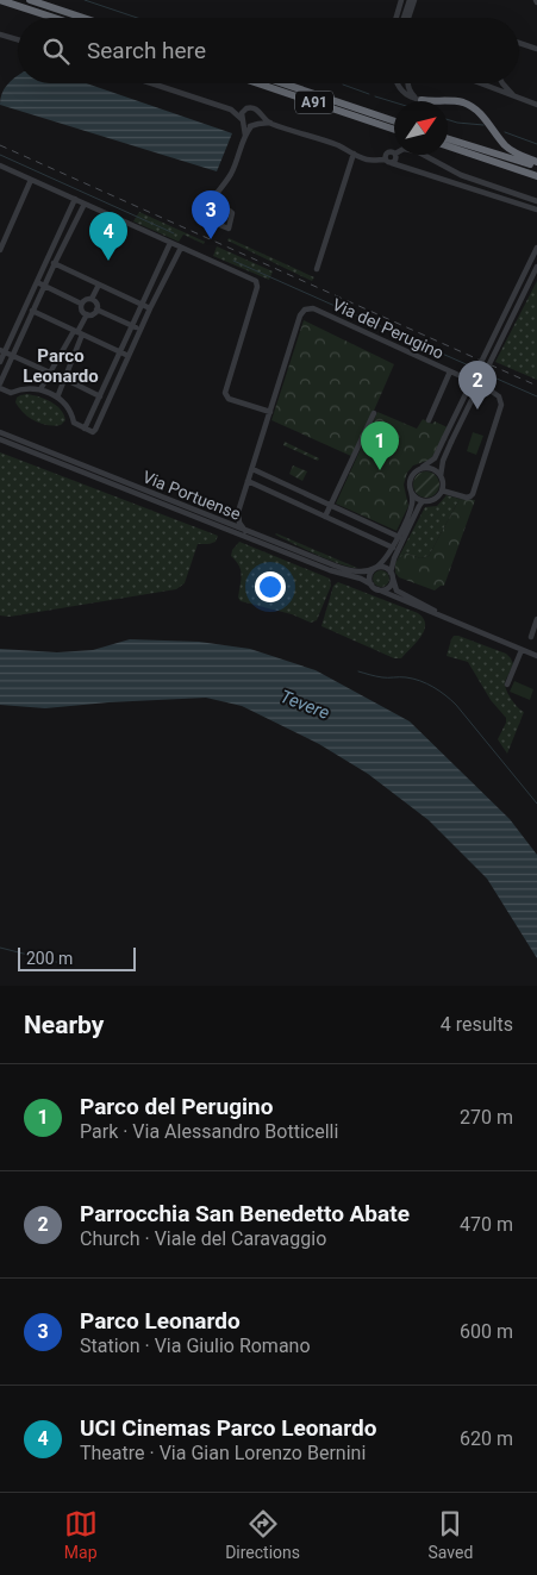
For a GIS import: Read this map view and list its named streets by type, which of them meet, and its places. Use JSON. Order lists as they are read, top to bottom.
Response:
{
  "streets": {
    "highway": ["A91"],
    "street": ["Via del Perugino", "Via Portuense"]
  },
  "districts": ["Parco Leonardo"],
  "water": ["Tevere"],
  "scale_bar": "200 m",
  "north": "top right",
  "page": {
    "search": "Search here",
    "pins": [
      "3",
      "4",
      "2",
      "1"
    ],
    "scale": "200 m",
    "heading": ["Nearby", "4 results"],
    "list": [
      {
        "mark": "1",
        "name": "Parco del Perugino",
        "note": "Park · Via Alessandro Botticelli",
        "value": "270 m"
      },
      {
        "mark": "2",
        "name": "Parrocchia San Benedetto Abate",
        "note": "Church · Viale del Caravaggio",
        "value": "470 m"
      },
      {
        "mark": "3",
        "name": "Parco Leonardo",
        "note": "Station · Via Giulio Romano",
        "value": "600 m"
      },
      {
        "mark": "4",
        "name": "UCI Cinemas Parco Leonardo",
        "note": "Theatre · Via Gian Lorenzo Bernini",
        "value": "620 m"
      }
    ],
    "nav": ["Map", "Directions", "Saved"]
  }
}
